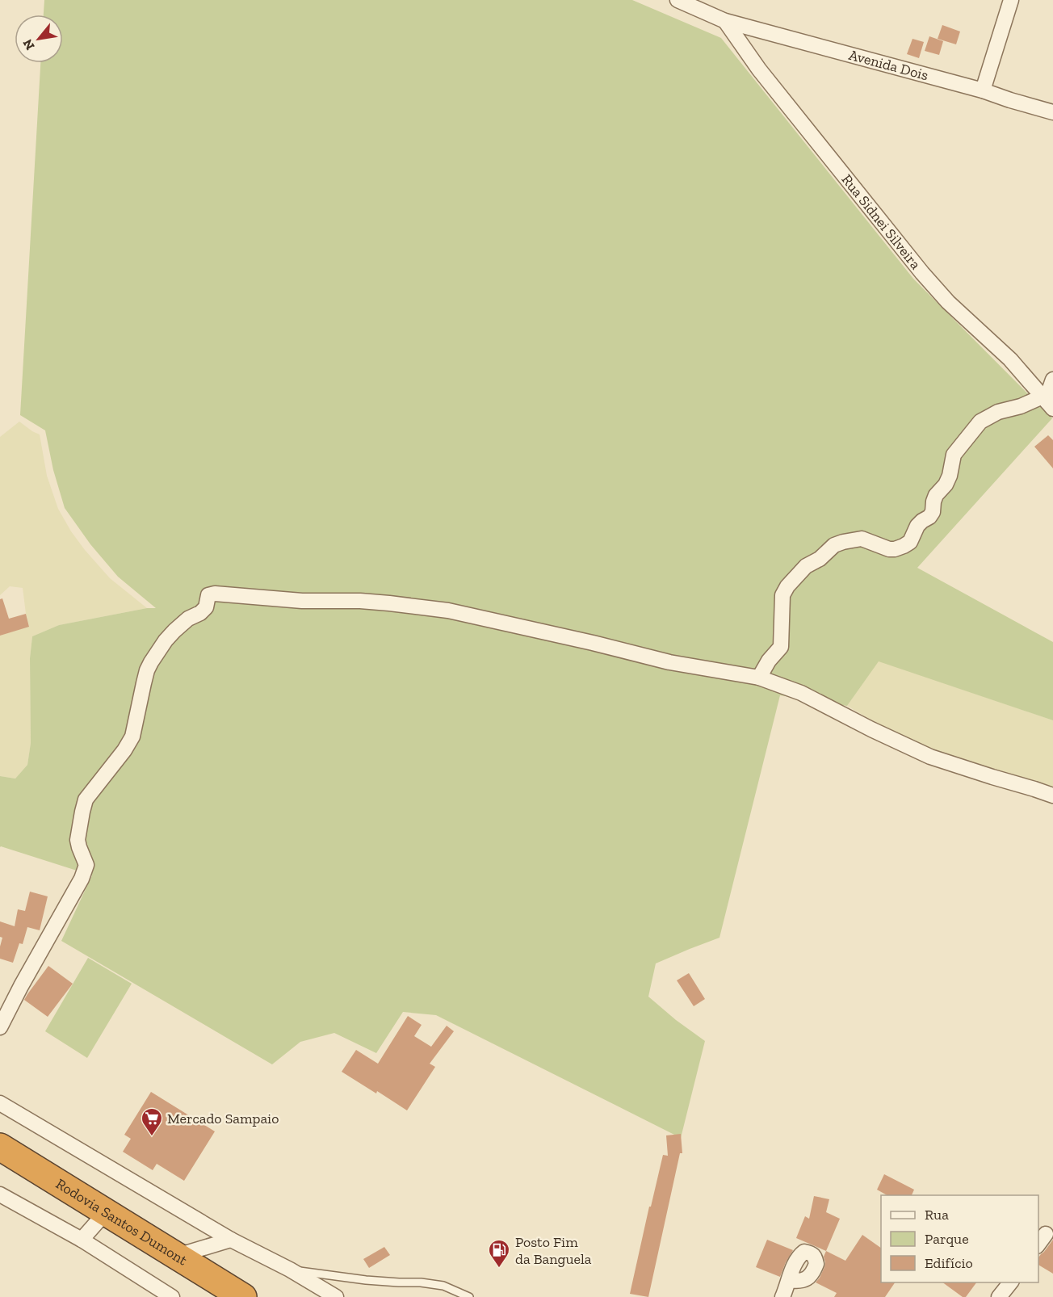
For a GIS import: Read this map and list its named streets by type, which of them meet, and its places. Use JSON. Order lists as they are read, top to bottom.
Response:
{
  "streets": {
    "highway": ["Rodovia Santos Dumont"],
    "street": ["Avenida Dois", "Rua Sidnei Silveira"]
  },
  "crossings": [
    ["Avenida Dois", "Rua Sidnei Silveira"]
  ],
  "places": {
    "supermarket": ["Mercado Sampaio"],
    "fuel station": ["Posto Fim da Banguela"]
  },
  "legend": ["Rua", "Parque", "Edifício"],
  "north": "bottom left"
}
